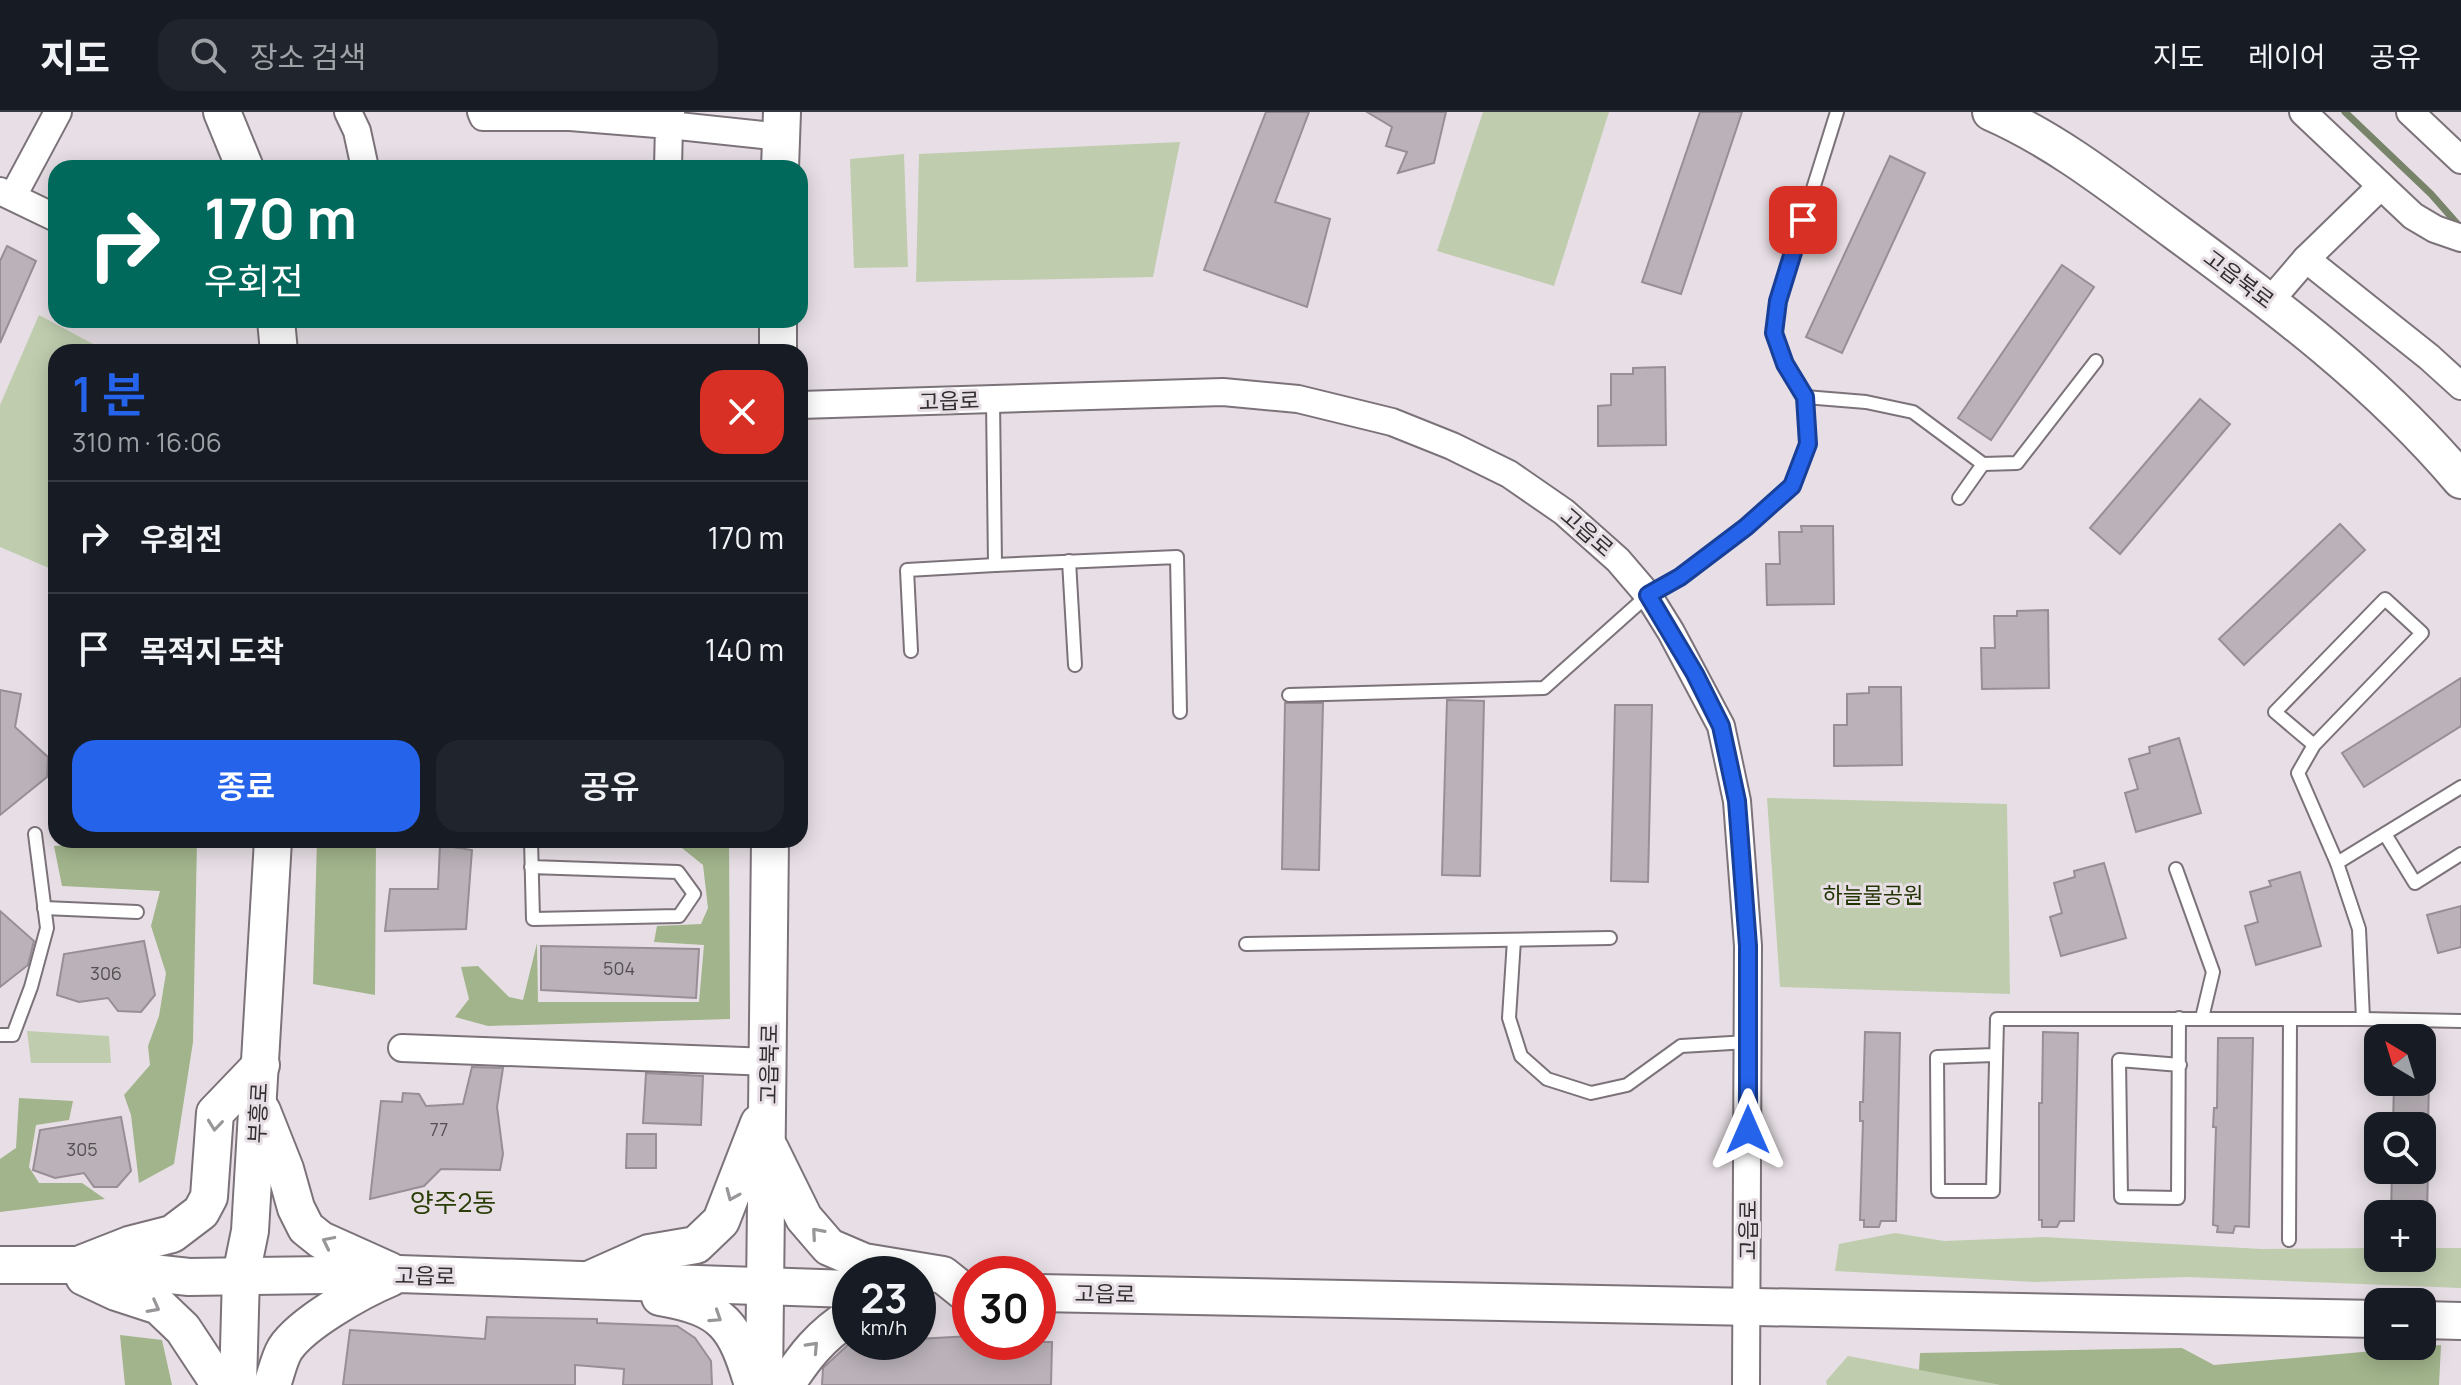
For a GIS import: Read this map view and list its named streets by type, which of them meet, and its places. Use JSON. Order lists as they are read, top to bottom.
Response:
{
  "streets": {
    "street": ["고읍북로", "고읍로", "부흥로"]
  },
  "crossings": [
    ["고읍북로", "고읍로"],
    ["고읍로", "부흥로"]
  ],
  "districts": ["양주2동"],
  "parks": ["하늘물공원"],
  "house_numbers": [
    "504",
    "306",
    "77",
    "305"
  ],
  "north": "top left",
  "page": {
    "header": "지도",
    "search": "장소 검색",
    "nav": ["지도", "레이어", "공유"],
    "turn": ["170 m", "우회전"],
    "heading": ["1 분", "310 m · 16:06"],
    "list": [
      {
        "name": "우회전",
        "value": "170 m"
      },
      {
        "name": "목적지 도착",
        "value": "140 m"
      }
    ],
    "buttons": ["종료", "공유"],
    "map_buttons": ["+", "−"],
    "speed": "23 km/h",
    "limit": "30"
  }
}
